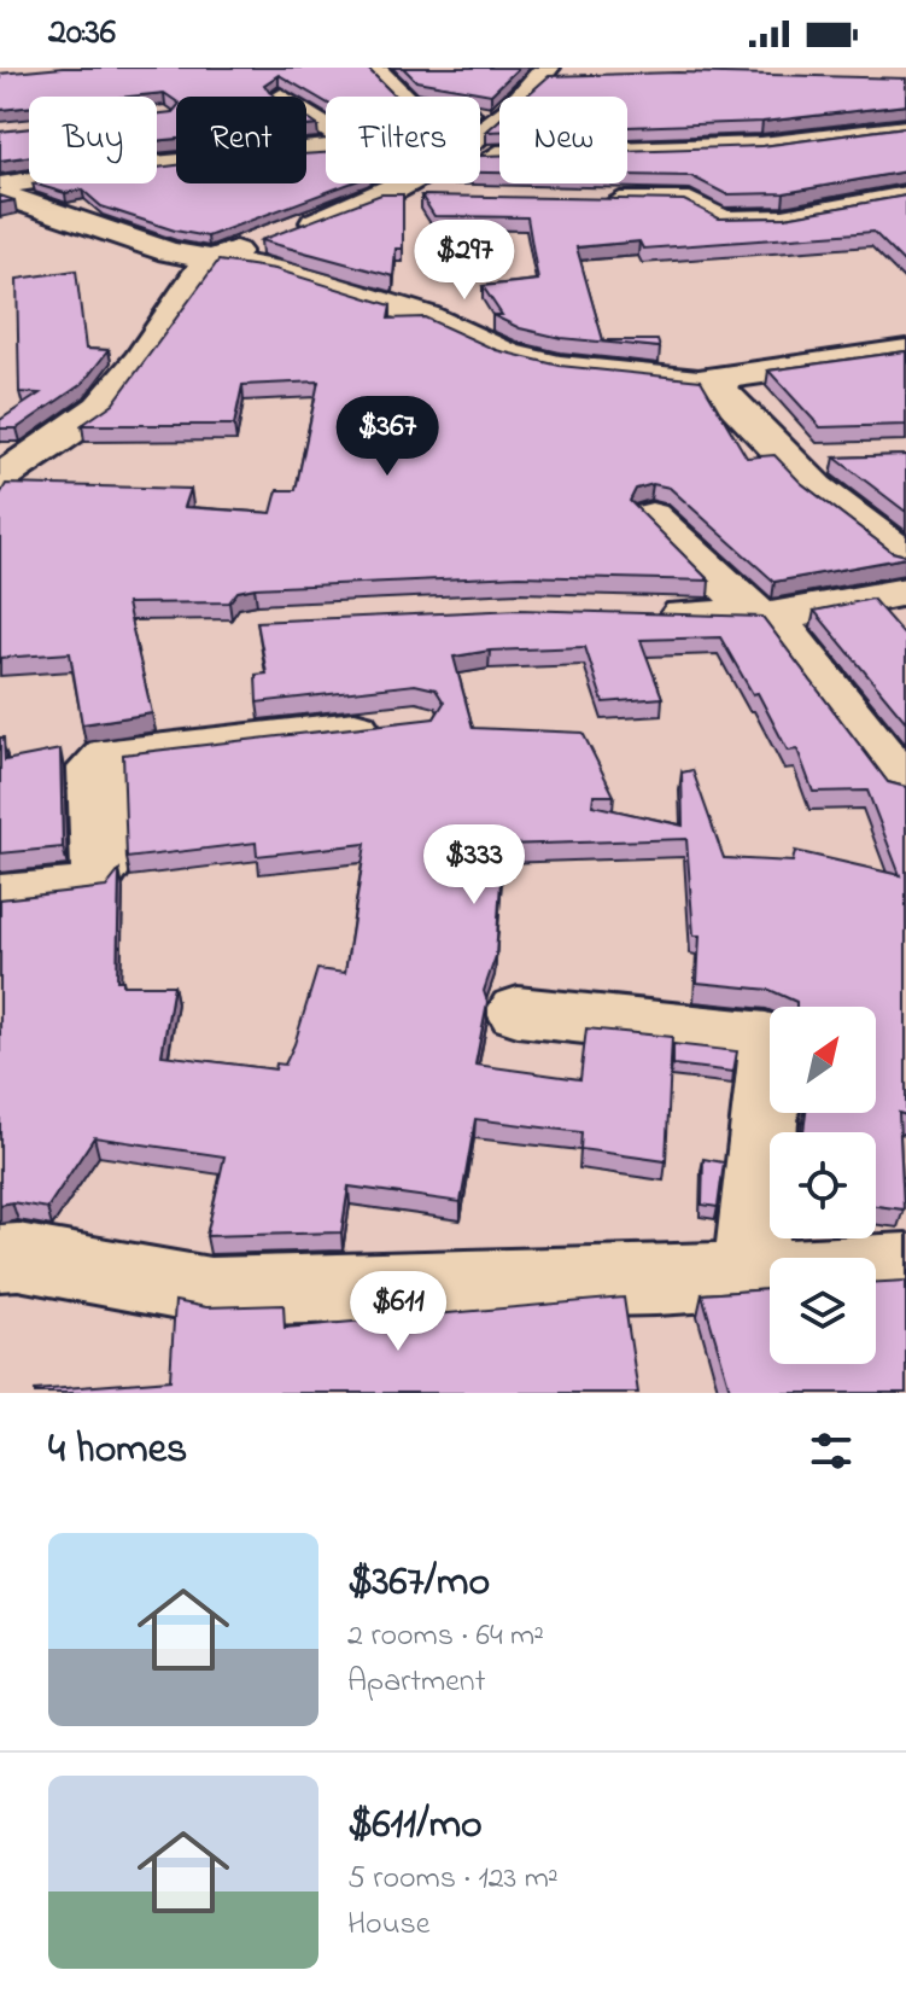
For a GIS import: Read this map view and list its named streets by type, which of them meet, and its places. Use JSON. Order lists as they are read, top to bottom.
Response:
{
  "north": "top right",
  "page": {
    "status": "20:36",
    "chip": [
      "Buy",
      "Rent",
      "Filters",
      "New"
    ],
    "price": [
      "$297",
      "$367",
      "$333",
      "$611"
    ],
    "heading": "4 homes",
    "list": [
      {
        "name": "$367/mo",
        "note": "2 rooms · 64 m² · Apartment"
      },
      {
        "name": "$611/mo",
        "note": "5 rooms · 123 m² · House"
      }
    ]
  }
}
